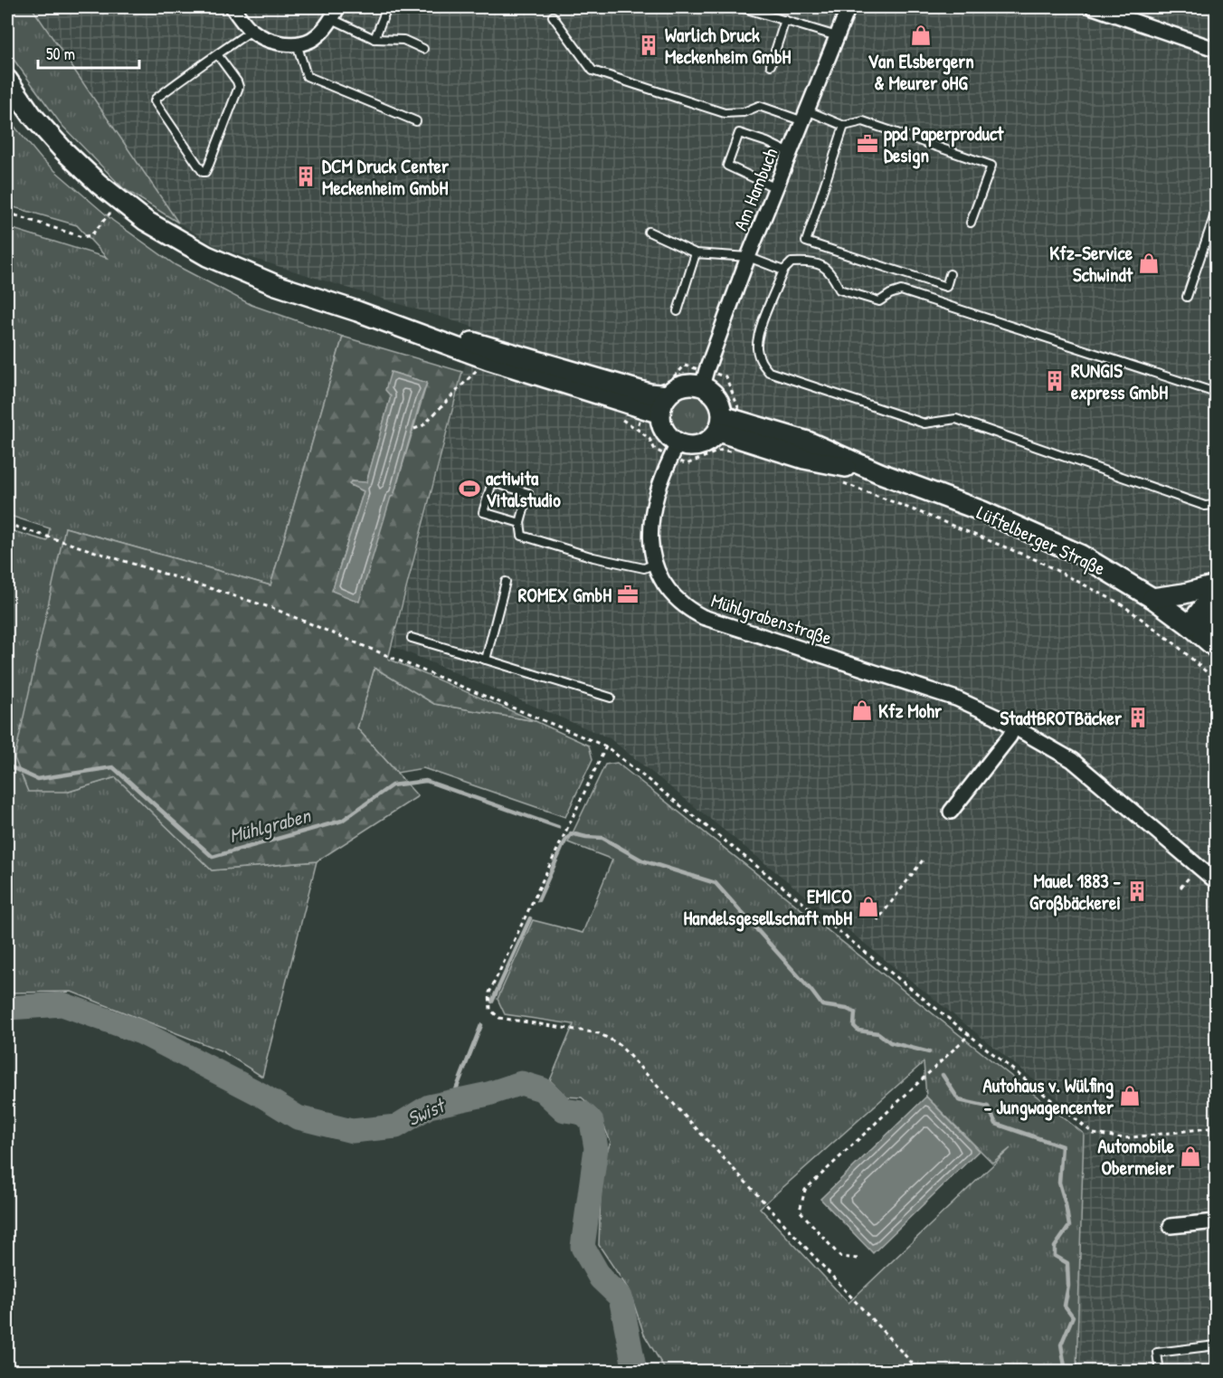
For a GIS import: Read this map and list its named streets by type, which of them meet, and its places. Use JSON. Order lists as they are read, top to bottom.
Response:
{
  "streets": {
    "main road": ["Lüftelberger Straße"],
    "street": ["Am Hambuch", "Mühlgrabenstraße"]
  },
  "water": ["Mühlgraben", "Swist"],
  "places": {
    "shop": [
      "Van Elsbergern & Meurer oHG",
      "Kfz-Service Schwindt",
      "Kfz Mohr",
      "EMICO Handelsgesellschaft mbH",
      "Autohaus v. Wülfing - Jungwagencenter",
      "Automobile Obermeier"
    ],
    "building": [
      "Warlich Druck Meckenheim GmbH",
      "DCM Druck Center Meckenheim GmbH",
      "RUNGIS express GmbH",
      "StadtBROTBäcker",
      "Mauel 1883 - Großbäckerei"
    ],
    "office": ["ppd Paperproduct Design", "ROMEX GmbH"],
    "sports": ["actiwita Vitalstudio"]
  },
  "scale_bar": "50 m"
}
